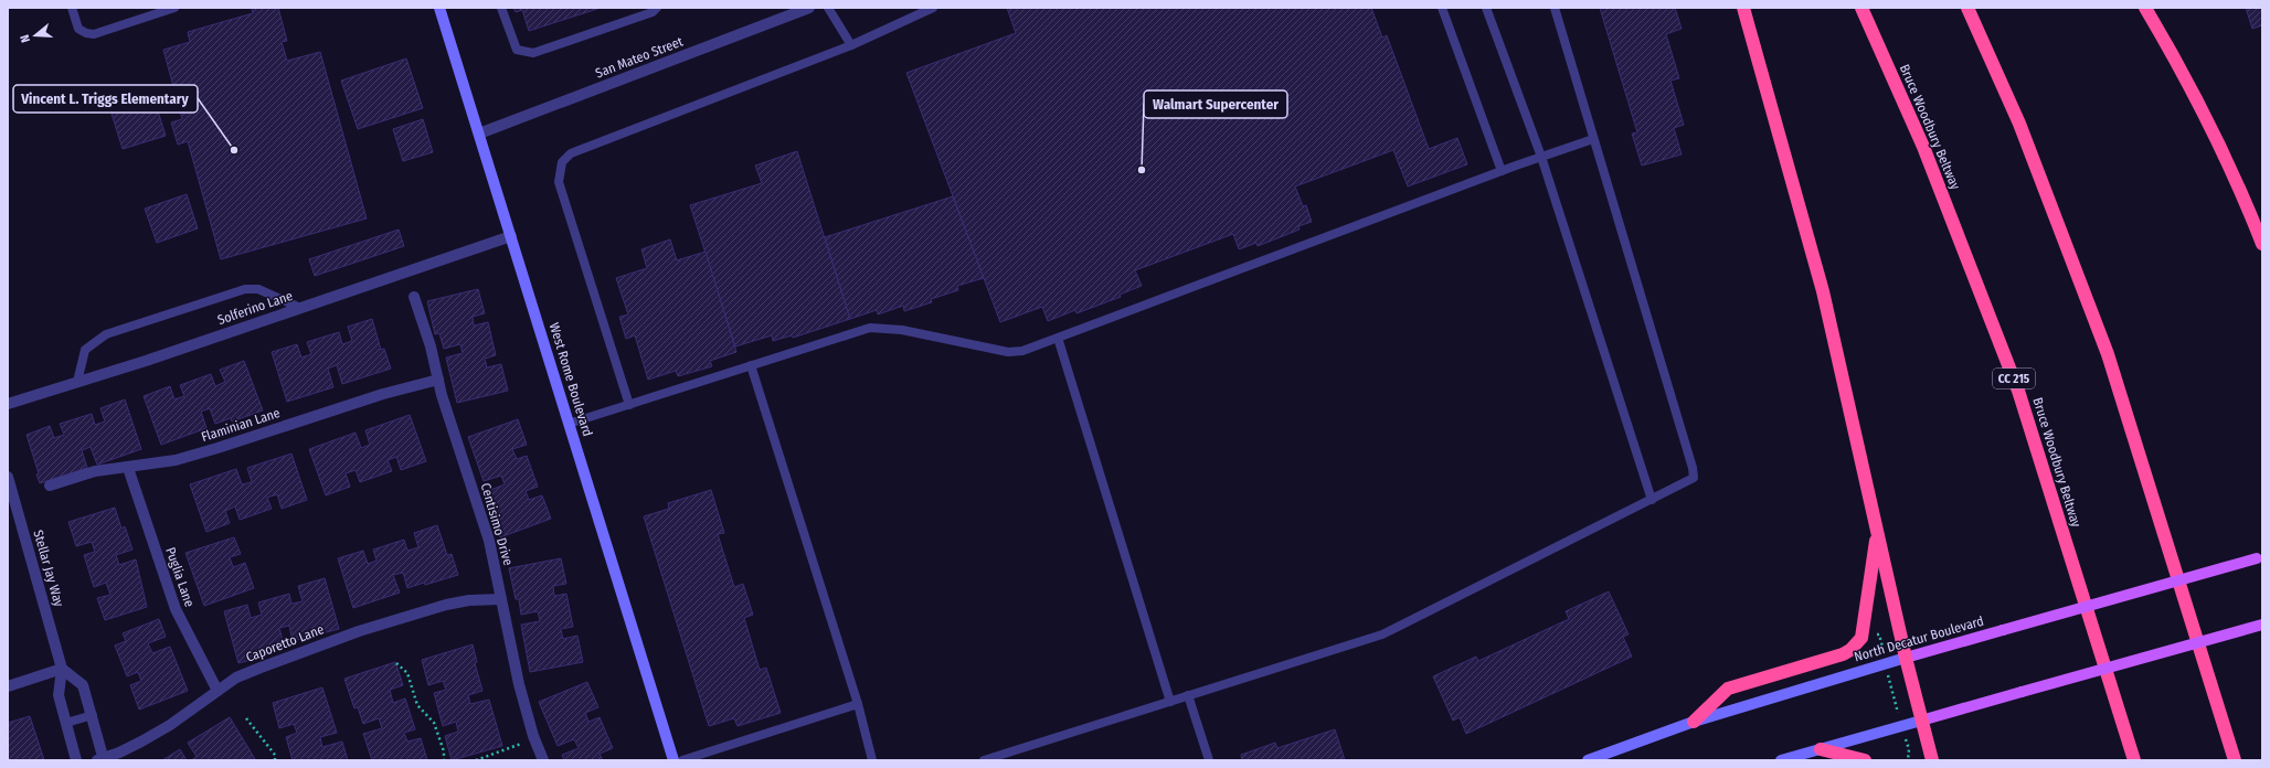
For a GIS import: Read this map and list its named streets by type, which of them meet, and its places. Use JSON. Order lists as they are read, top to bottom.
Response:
{
  "streets": {
    "highway": ["Bruce Woodbury Beltway", "CC 215"],
    "main road": ["North Decatur Boulevard"],
    "street": [
      "San Mateo Street",
      "Solferino Lane",
      "West Rome Boulevard",
      "Flaminian Lane",
      "Centisimo Drive",
      "Stellar Jay Way",
      "Puglia Lane",
      "Caporetto Lane"
    ]
  },
  "crossings": [
    ["San Mateo Street", "West Rome Boulevard"],
    ["Solferino Lane", "West Rome Boulevard"],
    ["Flaminian Lane", "Centisimo Drive"],
    ["Flaminian Lane", "Puglia Lane"],
    ["Centisimo Drive", "Caporetto Lane"],
    ["Puglia Lane", "Caporetto Lane"]
  ],
  "places": ["Vincent L. Triggs Elementary", "Walmart Supercenter"],
  "north": "left"
}
